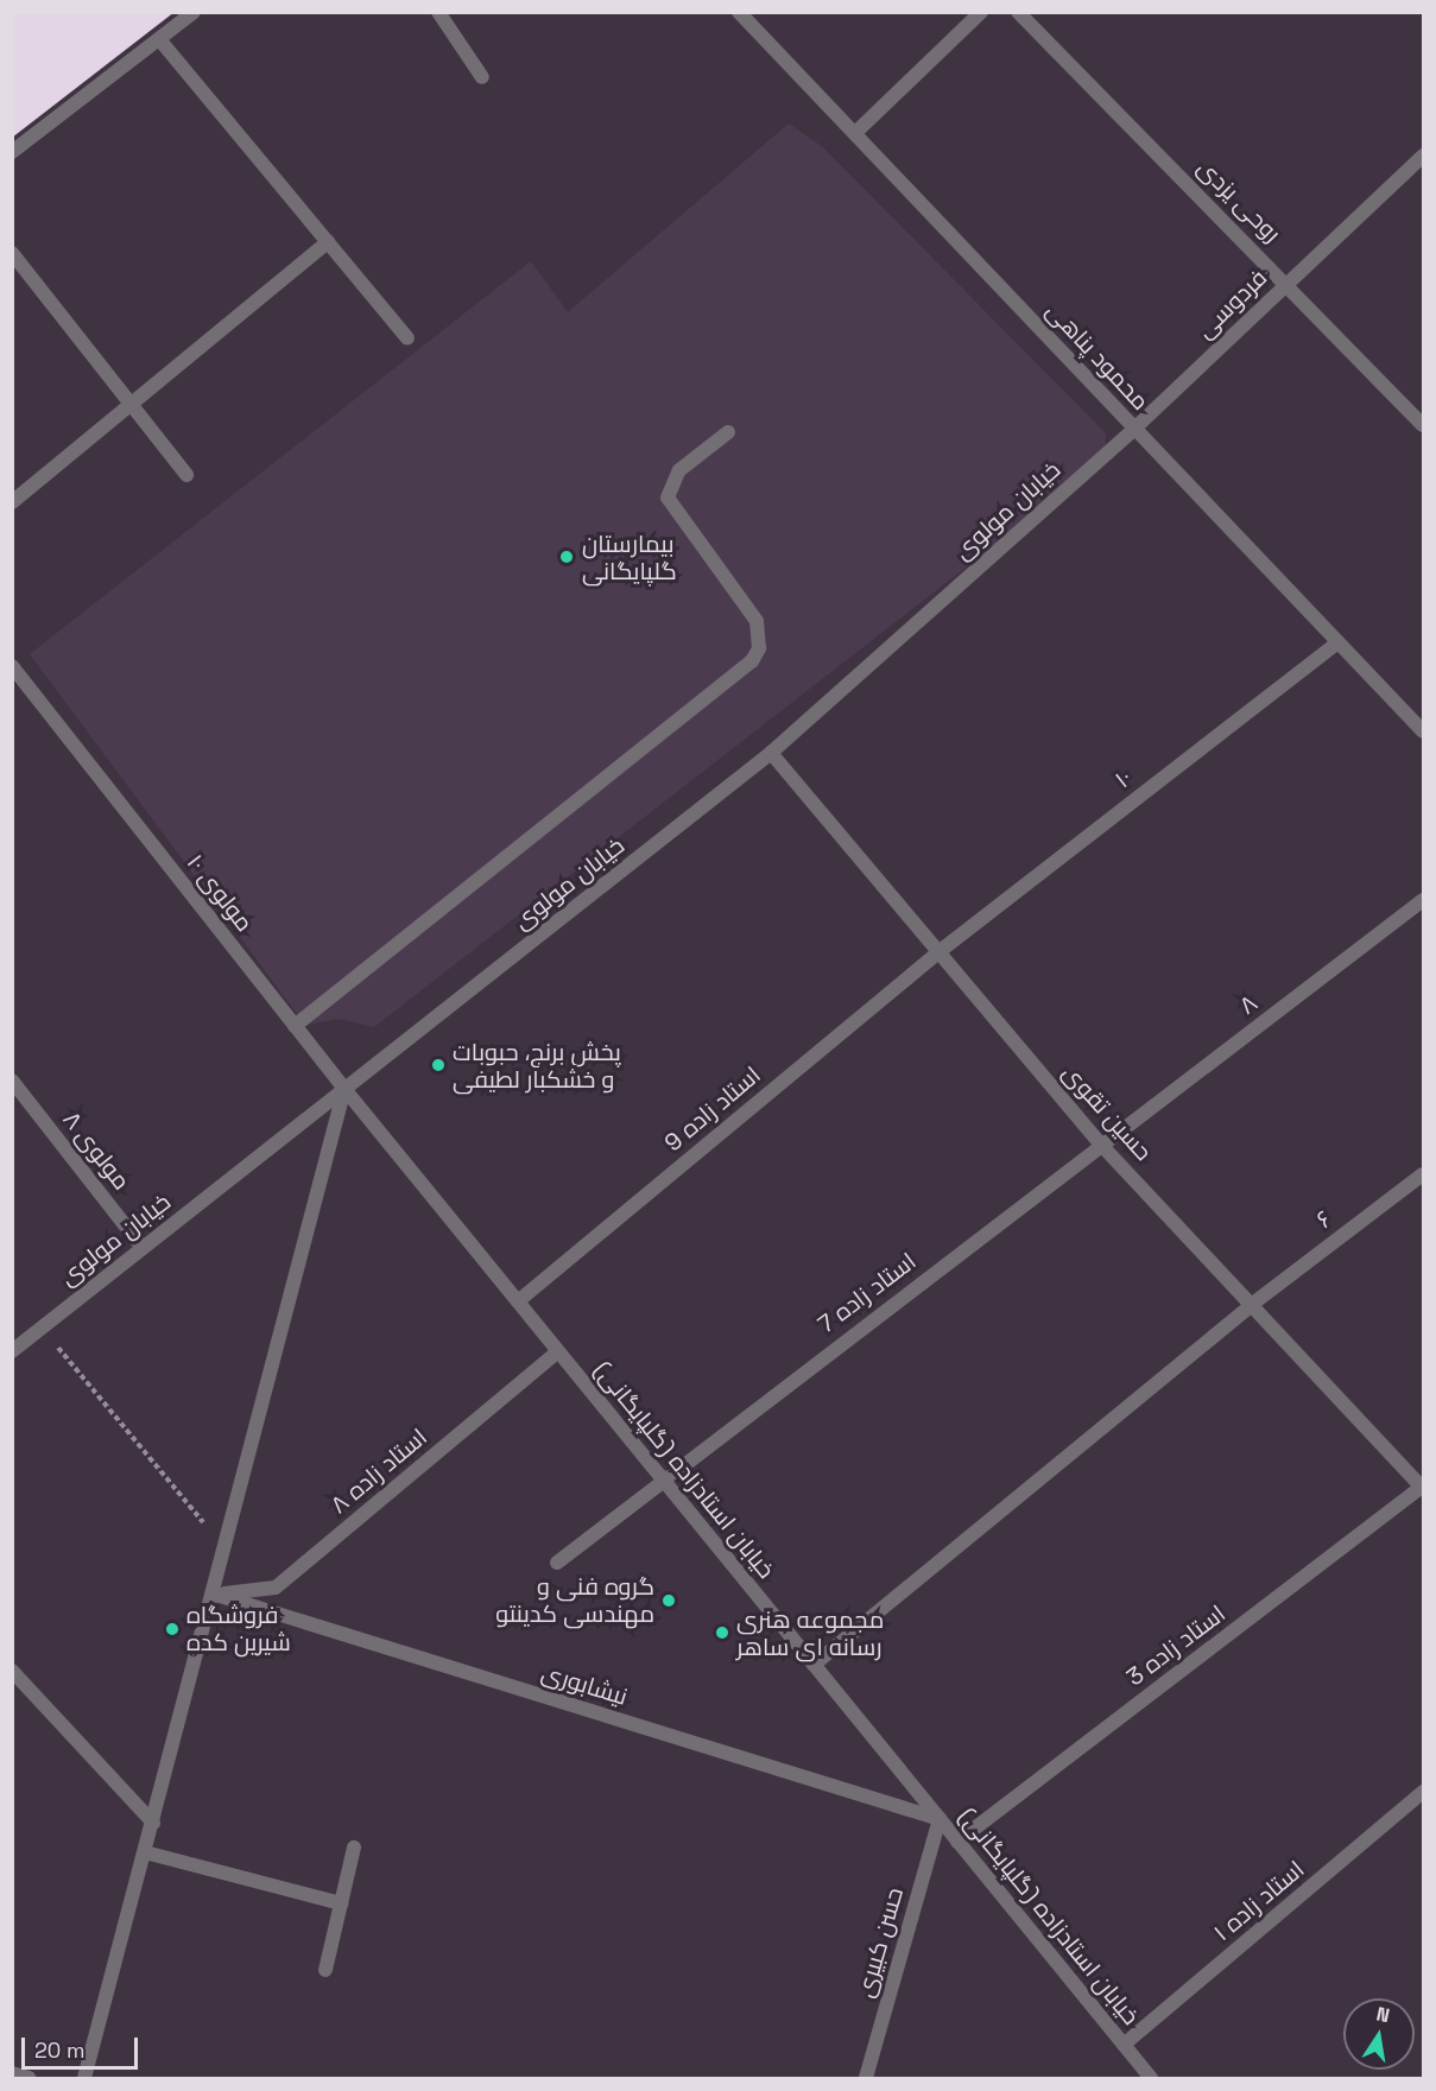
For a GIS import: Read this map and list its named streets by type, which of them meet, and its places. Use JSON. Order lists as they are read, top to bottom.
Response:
{
  "streets": {
    "street": [
      "روحی یزدی",
      "فردوسی",
      "محمود پناهی",
      "خیابان مولوی",
      "۱۰",
      "مولوی ۱۰",
      "۸",
      "استاد زاده 9",
      "حسین تقوی",
      "مولوی ۸",
      "۶",
      "استاد زاده 7",
      "خیابان استادزاده (گلپایگانی)",
      "استاد زاده ۸",
      "استاد زاده 3",
      "نیشابوری",
      "استاد زاده ۱",
      "حسن کبیری"
    ]
  },
  "crossings": [
    ["روحی یزدی", "فردوسی"],
    ["فردوسی", "محمود پناهی"],
    ["فردوسی", "خیابان مولوی"],
    ["محمود پناهی", "خیابان مولوی"],
    ["محمود پناهی", "۱۰"],
    ["خیابان مولوی", "مولوی ۱۰"],
    ["خیابان مولوی", "حسین تقوی"],
    ["خیابان مولوی", "مولوی ۸"],
    ["خیابان مولوی", "خیابان استادزاده (گلپایگانی)"],
    ["۱۰", "استاد زاده 9"],
    ["۱۰", "حسین تقوی"],
    ["مولوی ۱۰", "خیابان استادزاده (گلپایگانی)"],
    ["۸", "حسین تقوی"],
    ["۸", "استاد زاده 7"],
    ["استاد زاده 9", "حسین تقوی"],
    ["استاد زاده 9", "خیابان استادزاده (گلپایگانی)"],
    ["حسین تقوی", "۶"],
    ["حسین تقوی", "استاد زاده 7"],
    ["حسین تقوی", "استاد زاده 3"],
    ["۶", "خیابان استادزاده (گلپایگانی)"],
    ["استاد زاده 7", "خیابان استادزاده (گلپایگانی)"],
    ["خیابان استادزاده (گلپایگانی)", "استاد زاده ۸"],
    ["خیابان استادزاده (گلپایگانی)", "استاد زاده 3"],
    ["خیابان استادزاده (گلپایگانی)", "نیشابوری"],
    ["خیابان استادزاده (گلپایگانی)", "استاد زاده ۱"],
    ["خیابان استادزاده (گلپایگانی)", "حسن کبیری"],
    ["استاد زاده ۸", "نیشابوری"],
    ["نیشابوری", "حسن کبیری"]
  ],
  "places": [
    "بیمارستان گلپایگانی",
    "پخش برنج، حبوبات و خشکبار لطیفی",
    "گروه فنی و مهندسی کدینتو",
    "فروشگاه شیرین کده",
    "مجموعه هنری رسانه ای ساهر"
  ],
  "scale_bar": "20 m",
  "north": "top"
}
